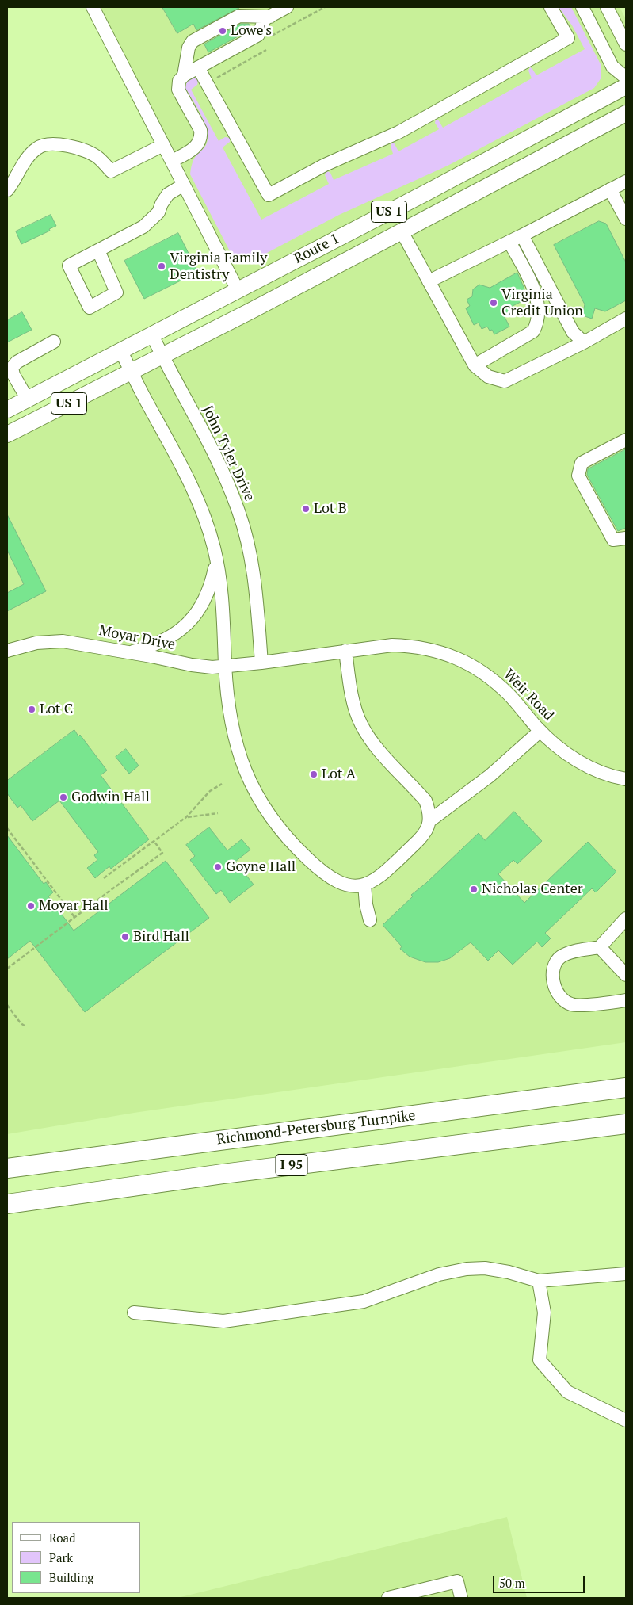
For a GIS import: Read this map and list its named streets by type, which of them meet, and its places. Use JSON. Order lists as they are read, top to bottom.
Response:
{
  "streets": {
    "highway": ["Richmond-Petersburg Turnpike", "I 95"],
    "main road": ["US 1", "Route 1"],
    "street": ["John Tyler Drive", "Moyar Drive", "Weir Road"]
  },
  "crossings": [
    ["Route 1", "John Tyler Drive"],
    ["John Tyler Drive", "Moyar Drive"],
    ["John Tyler Drive", "Weir Road"],
    ["Moyar Drive", "Weir Road"]
  ],
  "places": [
    "Lowe's",
    "Virginia Family Dentistry",
    "Virginia Credit Union",
    "Lot B",
    "Lot C",
    "Lot A",
    "Godwin Hall",
    "Goyne Hall",
    "Nicholas Center",
    "Moyar Hall",
    "Bird Hall"
  ],
  "legend": ["Road", "Park", "Building"],
  "scale_bar": "50 m"
}
